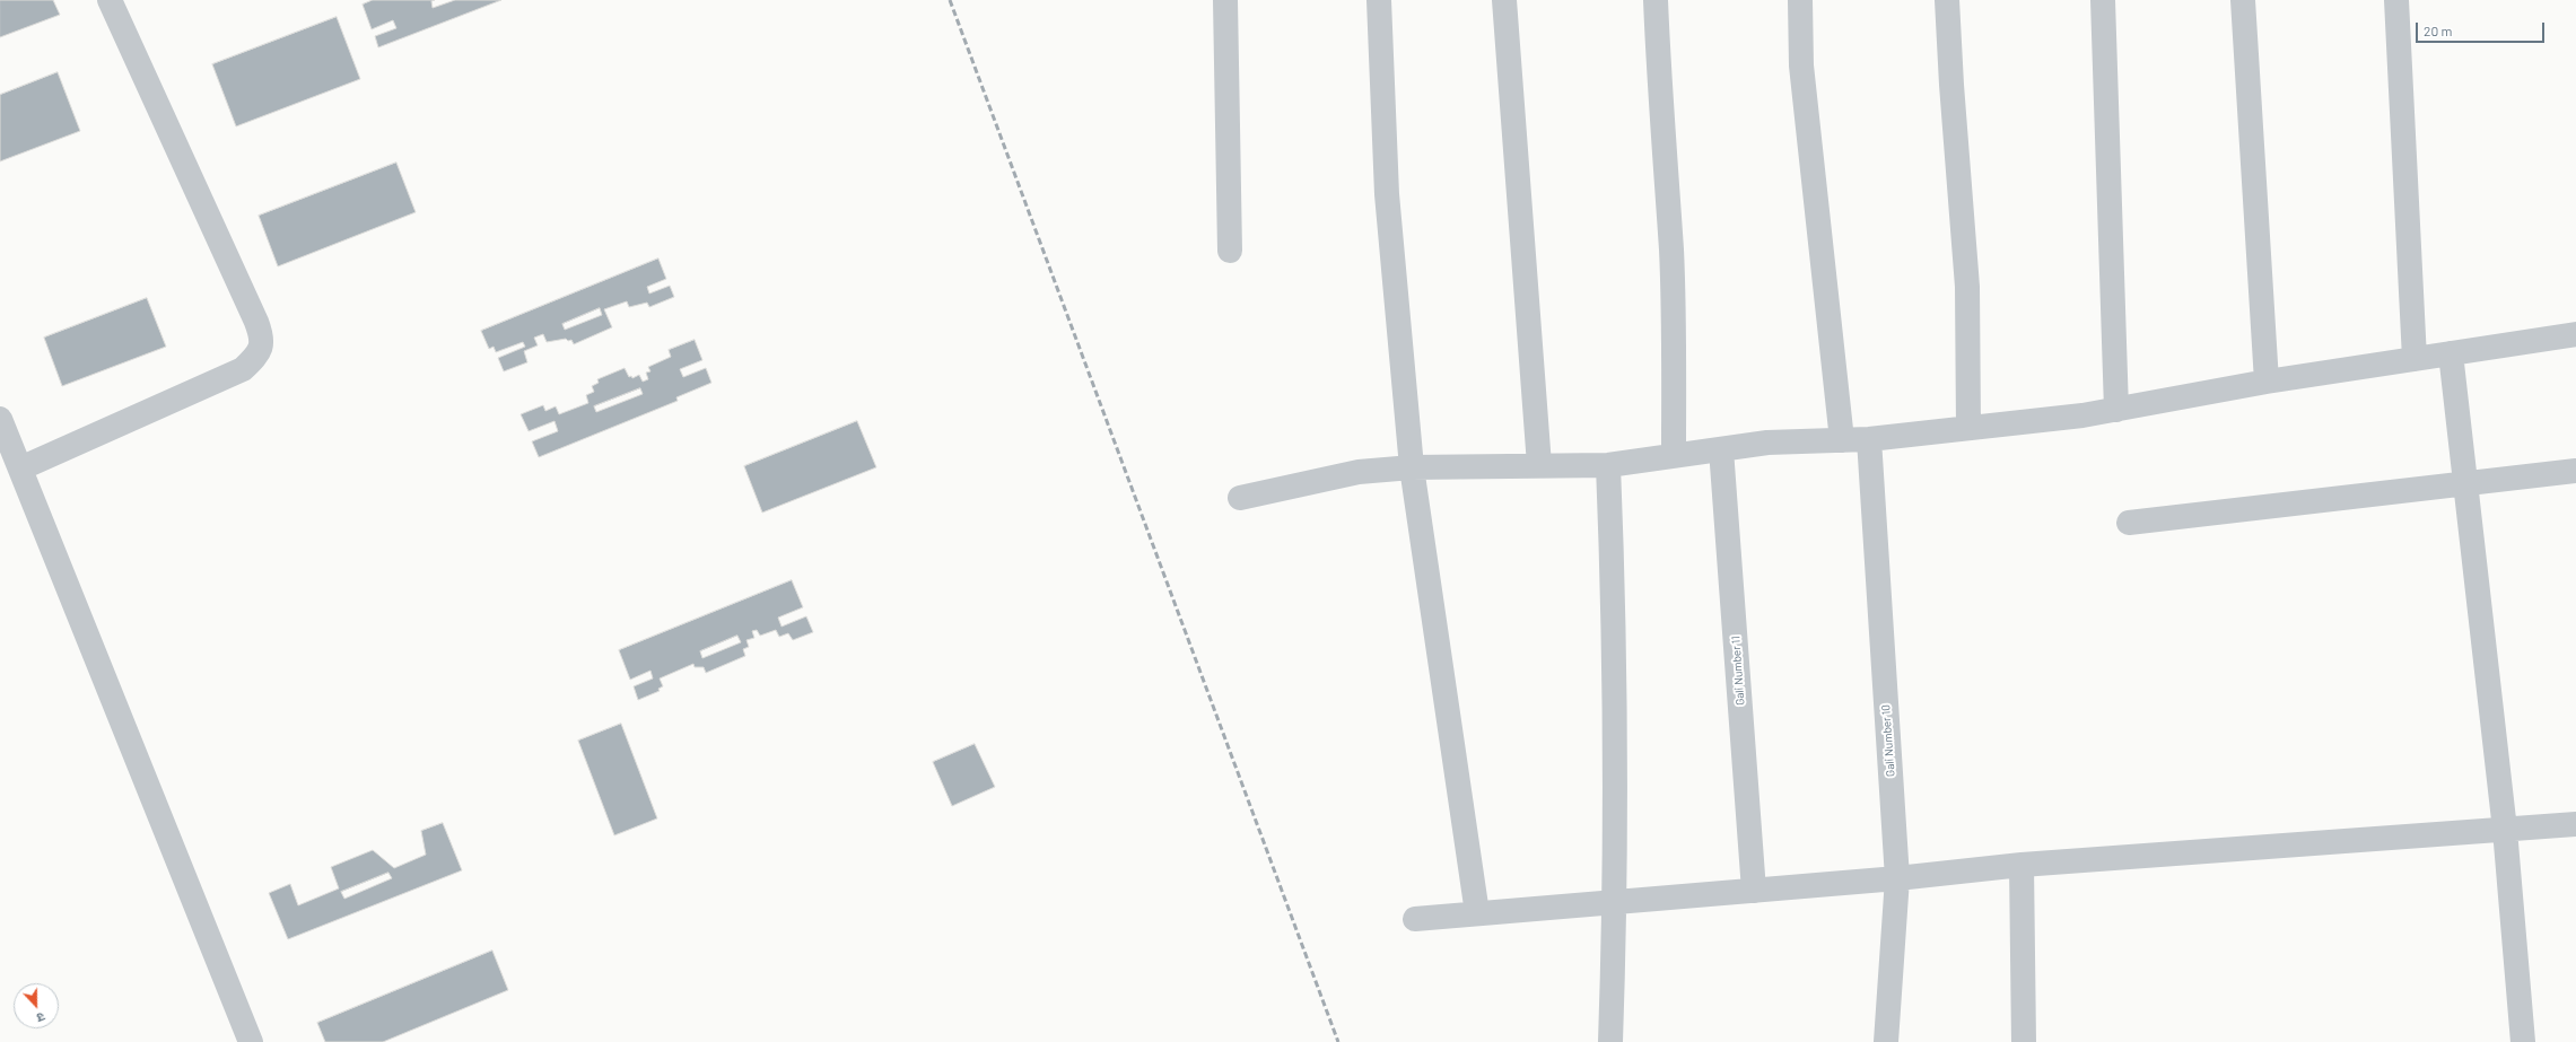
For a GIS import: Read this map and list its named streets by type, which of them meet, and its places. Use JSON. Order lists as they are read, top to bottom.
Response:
{
  "streets": {
    "street": ["Gali Number 11", "Gali Number 10"]
  },
  "scale_bar": "20 m",
  "north": "bottom"
}
